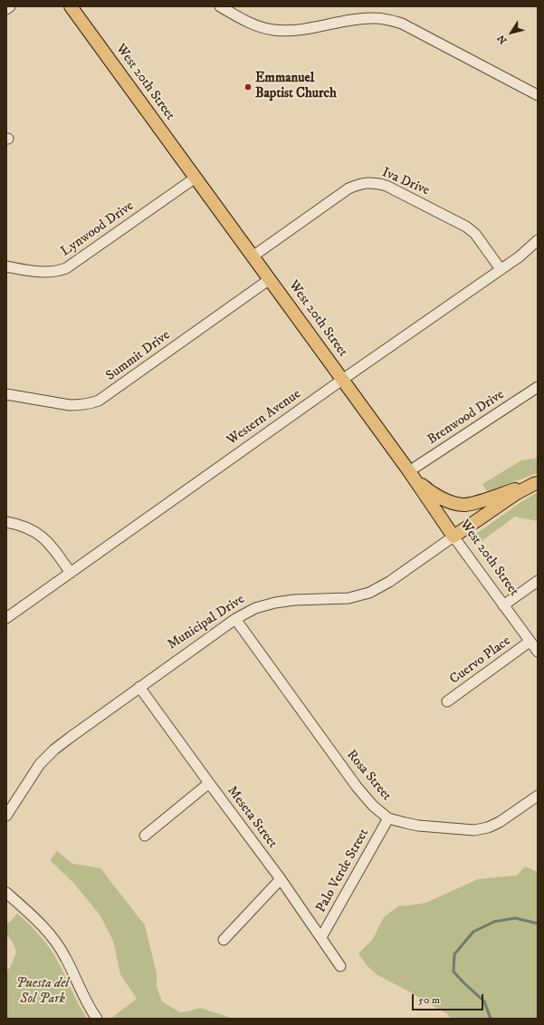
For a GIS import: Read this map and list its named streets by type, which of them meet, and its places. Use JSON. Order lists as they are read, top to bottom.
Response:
{
  "streets": {
    "main road": ["West 20th Street", "Municipal Drive"],
    "street": [
      "Iva Drive",
      "Lynwood Drive",
      "Summit Drive",
      "Western Avenue",
      "Brenwood Drive",
      "Cuervo Place",
      "Rosa Street",
      "Meseta Street",
      "Palo Verde Street"
    ]
  },
  "crossings": [
    ["West 20th Street", "Iva Drive"],
    ["West 20th Street", "Lynwood Drive"],
    ["West 20th Street", "Summit Drive"],
    ["West 20th Street", "Western Avenue"],
    ["West 20th Street", "Brenwood Drive"],
    ["West 20th Street", "Municipal Drive"],
    ["West 20th Street", "Cuervo Place"],
    ["Iva Drive", "Western Avenue"],
    ["Municipal Drive", "Rosa Street"],
    ["Municipal Drive", "Meseta Street"],
    ["Rosa Street", "Palo Verde Street"],
    ["Meseta Street", "Palo Verde Street"]
  ],
  "parks": ["Puesta del Sol Park"],
  "places": ["Emmanuel Baptist Church"],
  "scale_bar": "50 m",
  "north": "bottom left"
}
